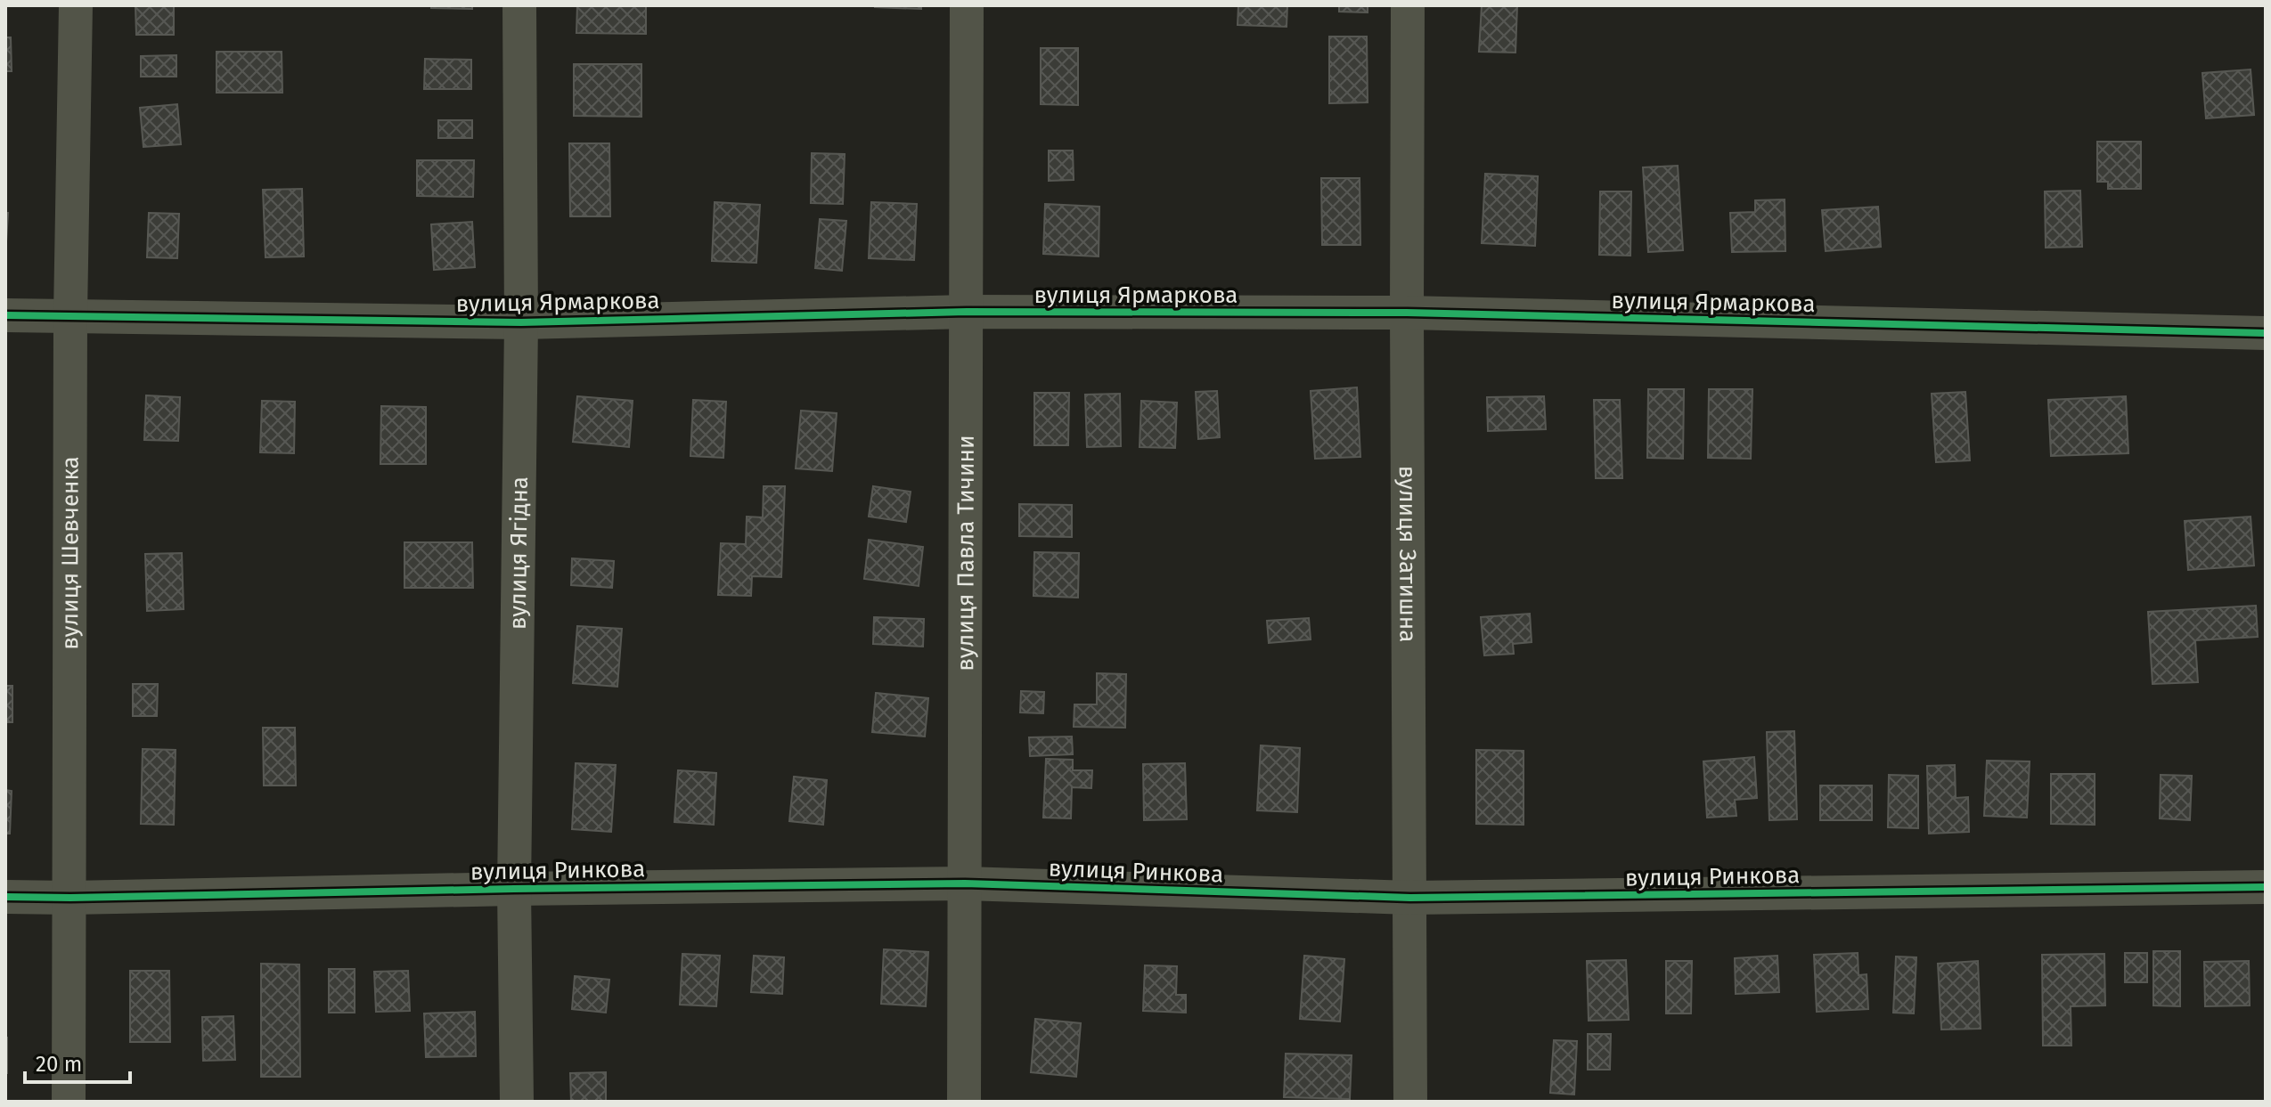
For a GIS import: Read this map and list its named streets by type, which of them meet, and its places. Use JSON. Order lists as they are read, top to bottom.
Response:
{
  "streets": {
    "street": [
      "вулиця Ярмаркова",
      "вулиця Шевченка",
      "вулиця Ягідна",
      "вулиця Павла Тичини",
      "вулиця Затишна",
      "вулиця Ринкова"
    ]
  },
  "crossings": [
    ["вулиця Ярмаркова", "вулиця Шевченка"],
    ["вулиця Ярмаркова", "вулиця Ягідна"],
    ["вулиця Ярмаркова", "вулиця Павла Тичини"],
    ["вулиця Ярмаркова", "вулиця Затишна"],
    ["вулиця Шевченка", "вулиця Ринкова"],
    ["вулиця Ягідна", "вулиця Ринкова"],
    ["вулиця Павла Тичини", "вулиця Ринкова"],
    ["вулиця Затишна", "вулиця Ринкова"]
  ],
  "scale_bar": "20 m"
}
